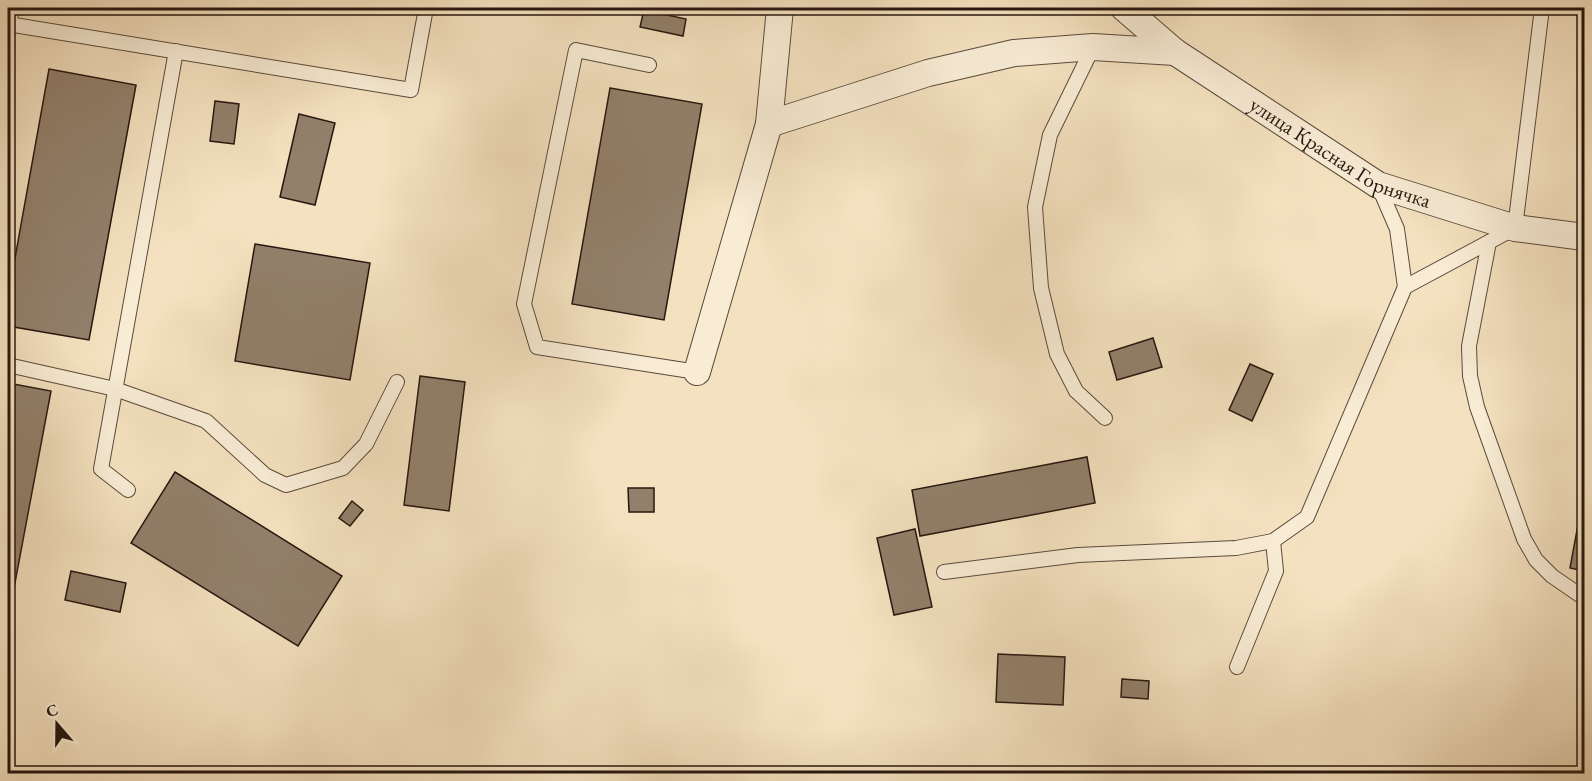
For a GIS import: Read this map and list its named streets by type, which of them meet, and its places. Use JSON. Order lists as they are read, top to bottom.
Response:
{
  "streets": {
    "street": ["улица Красная Горнячка"]
  },
  "north": "top"
}
